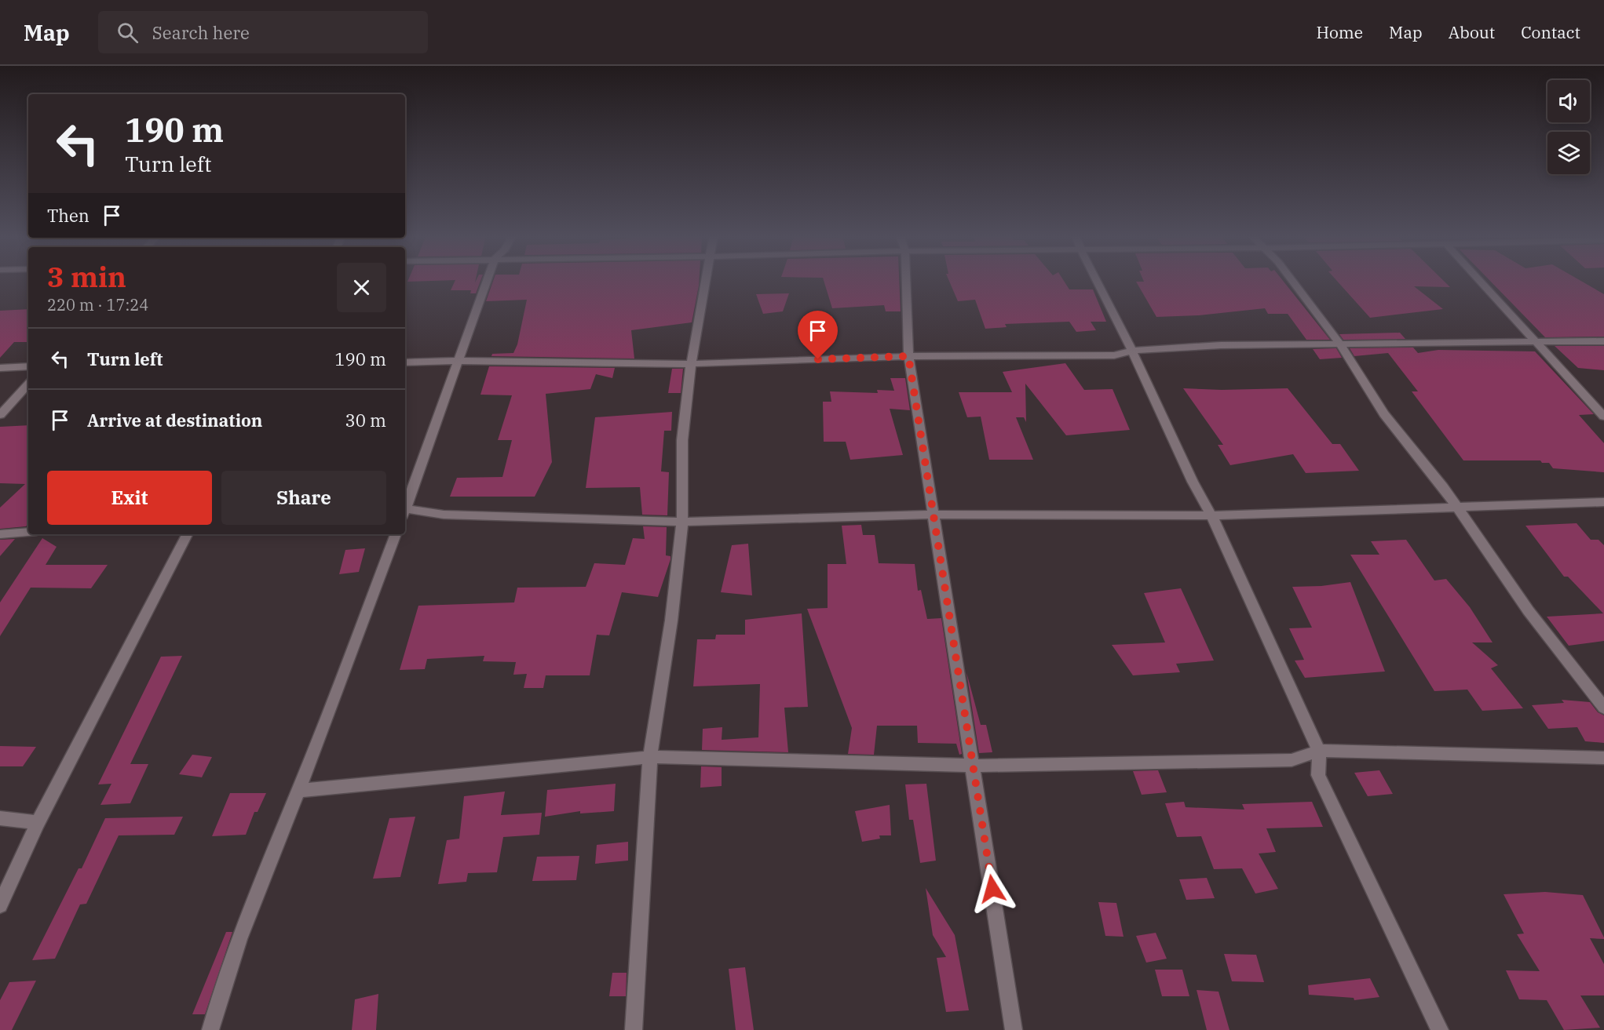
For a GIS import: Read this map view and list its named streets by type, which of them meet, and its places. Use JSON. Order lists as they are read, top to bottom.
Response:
{
  "page": {
    "header": "Map",
    "search": "Search here",
    "nav": [
      "Home",
      "Map",
      "About",
      "Contact"
    ],
    "turn": ["190 m", "Turn left"],
    "then": "Then",
    "heading": ["3 min", "220 m · 17:24"],
    "list": [
      {
        "name": "Turn left",
        "value": "190 m"
      },
      {
        "name": "Arrive at destination",
        "value": "30 m"
      }
    ],
    "buttons": ["Exit", "Share"]
  }
}
